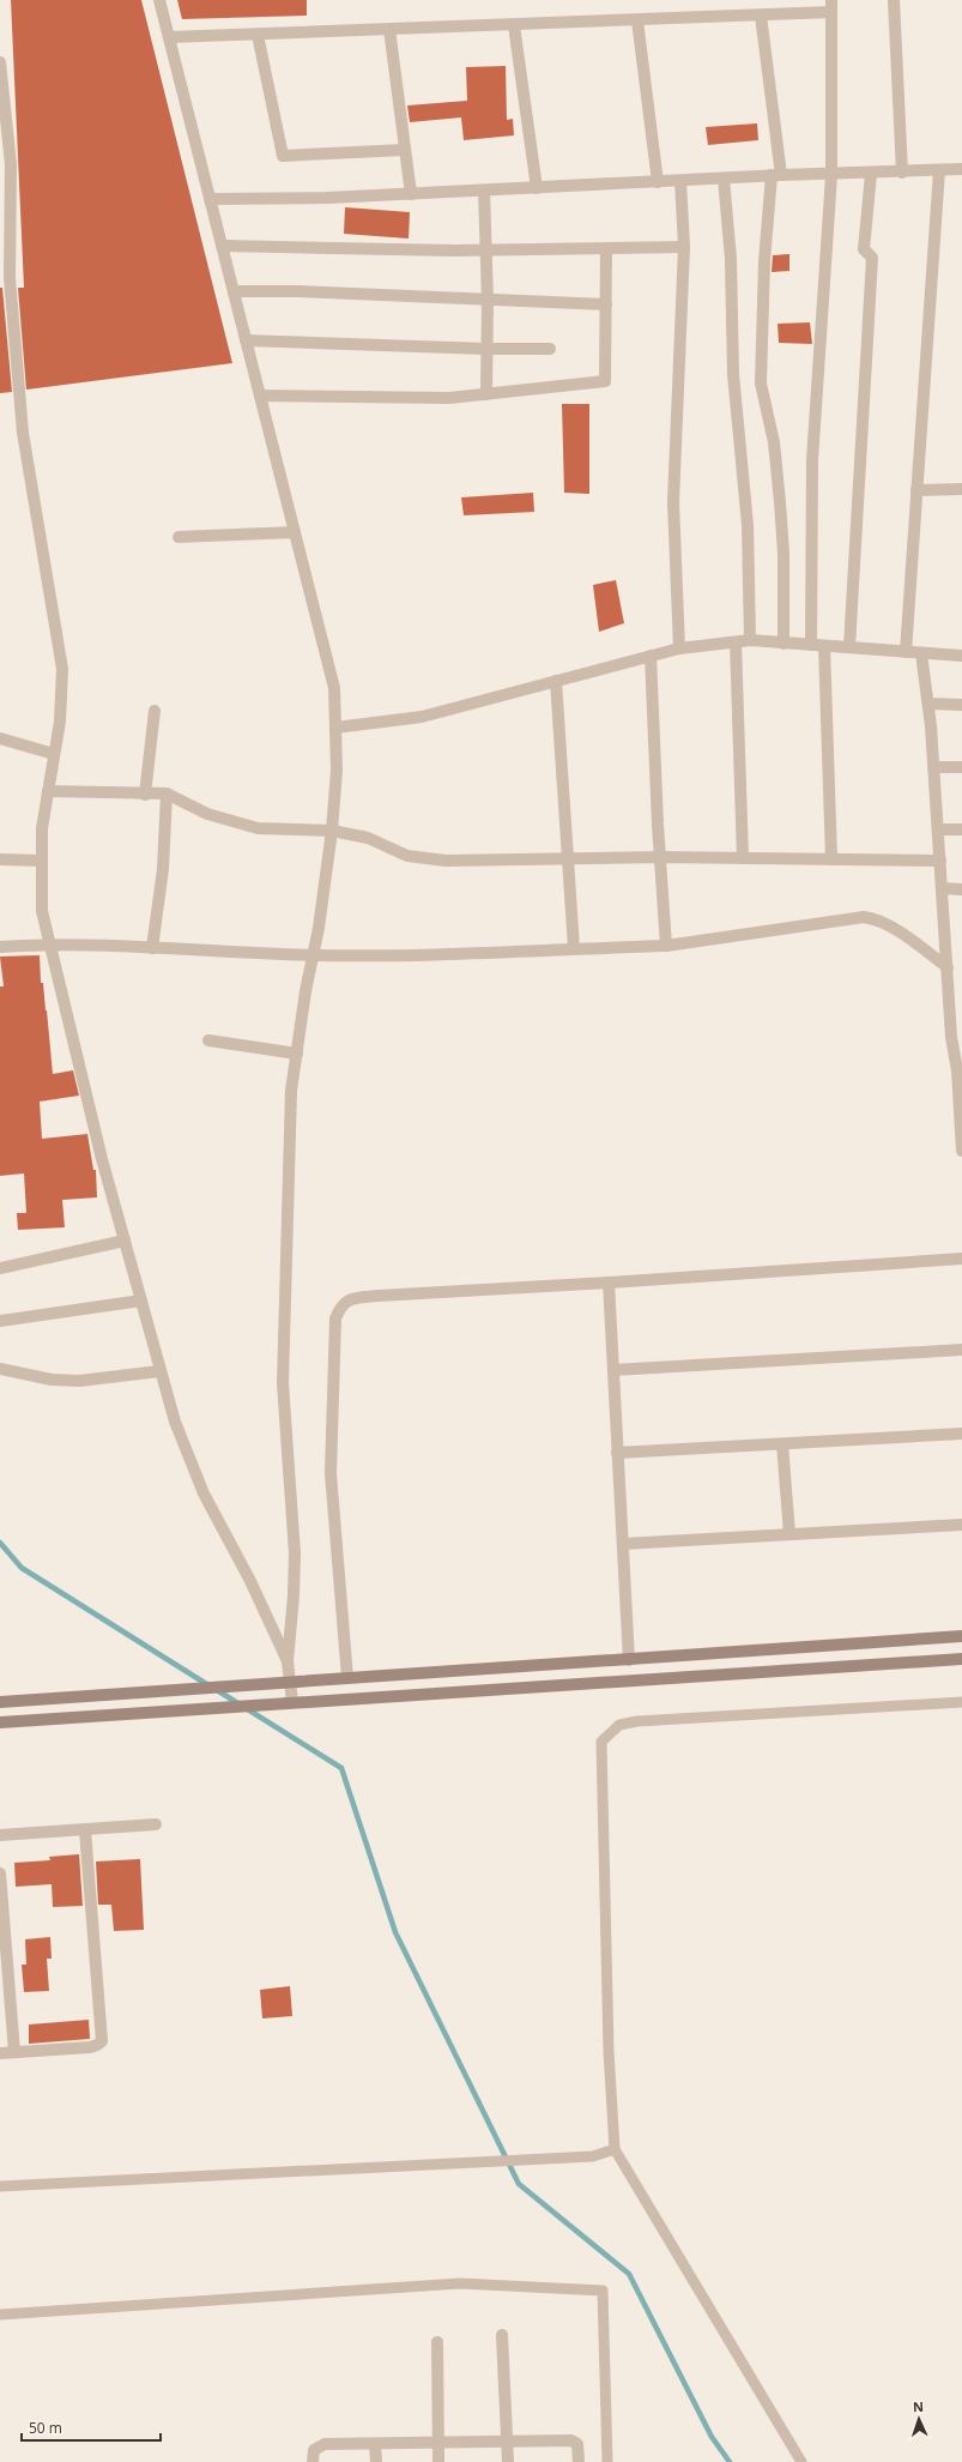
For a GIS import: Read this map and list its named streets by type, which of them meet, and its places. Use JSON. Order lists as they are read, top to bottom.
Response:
{
  "scale_bar": "50 m",
  "north": "top"
}
